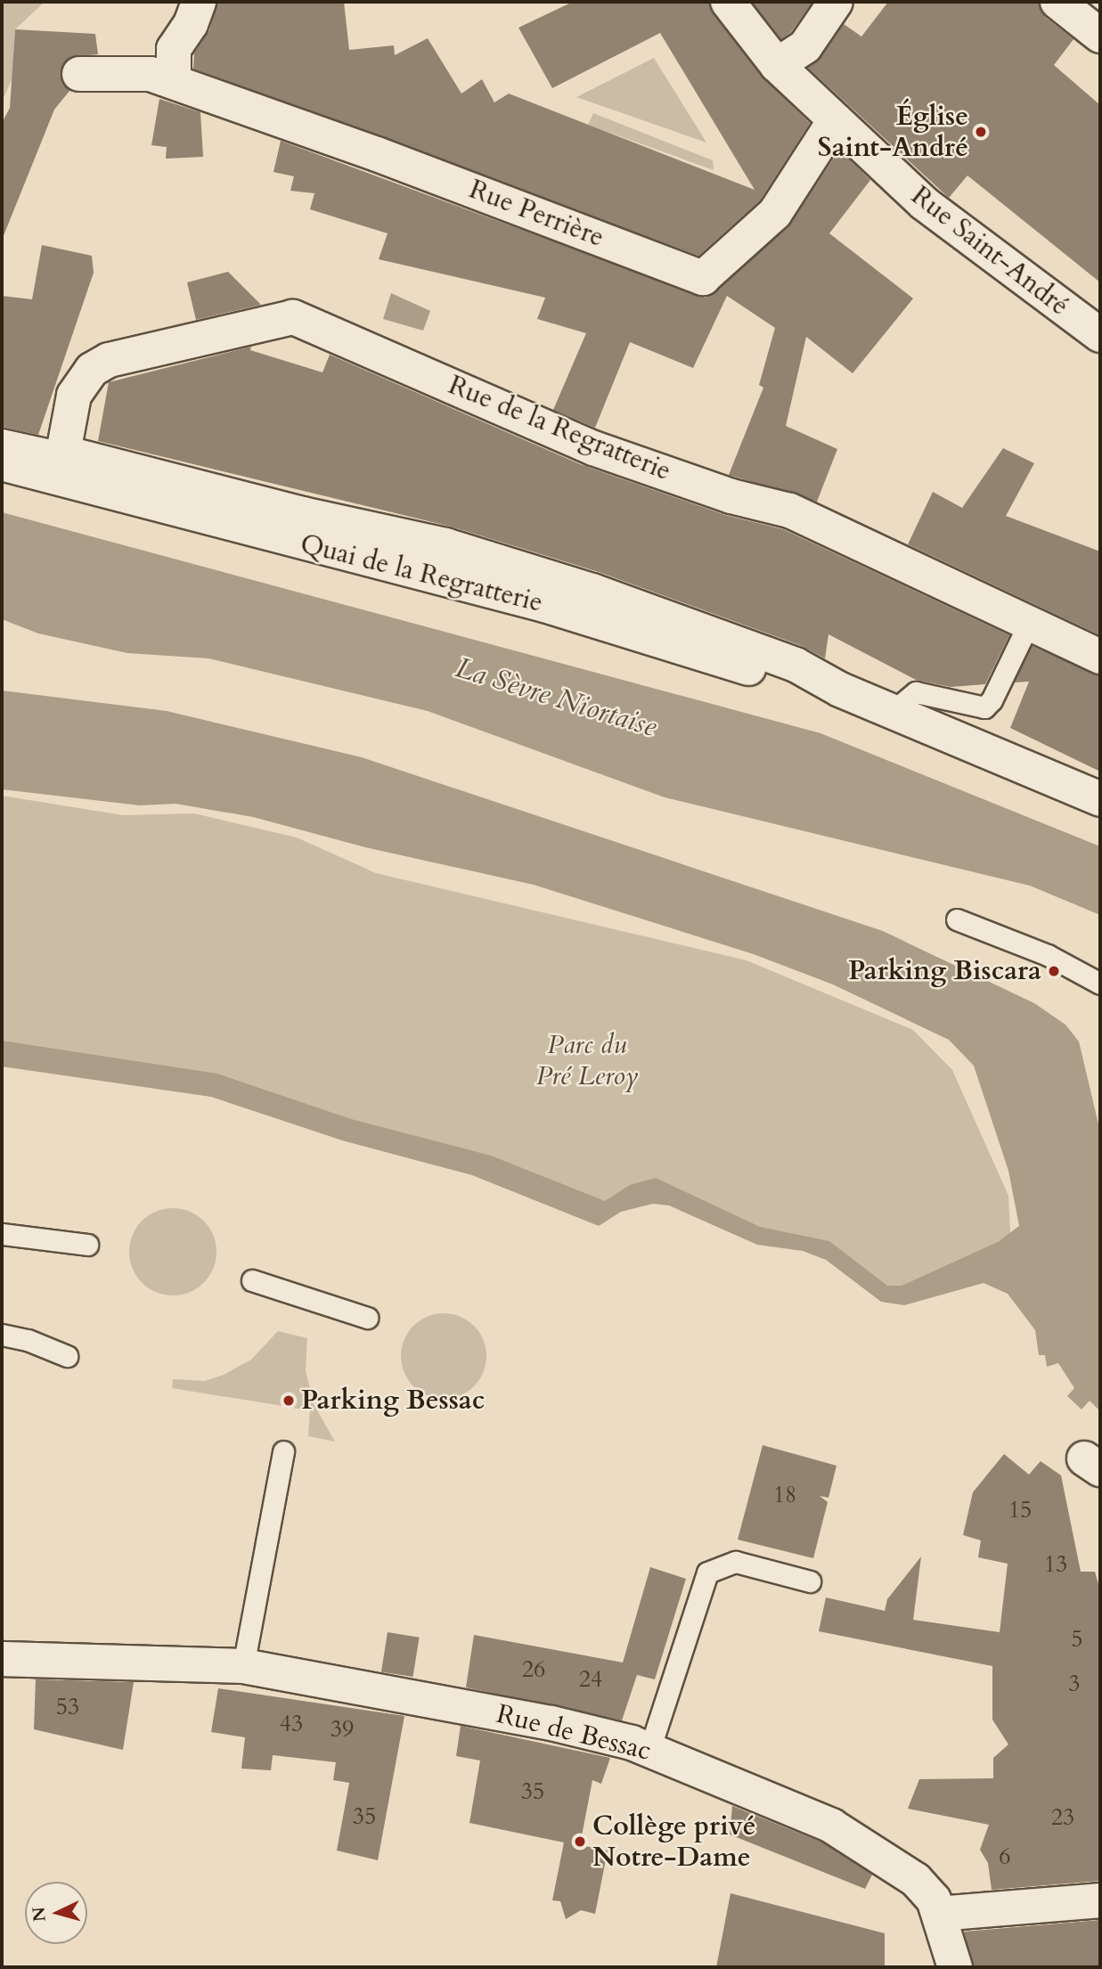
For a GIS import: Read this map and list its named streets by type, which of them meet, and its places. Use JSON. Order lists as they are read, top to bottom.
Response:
{
  "streets": {
    "street": [
      "Rue Perrière",
      "Rue Saint-André",
      "Rue de la Regratterie",
      "Quai de la Regratterie",
      "Rue de Bessac"
    ]
  },
  "crossings": [
    ["Rue Perrière", "Rue Saint-André"],
    ["Rue de la Regratterie", "Quai de la Regratterie"]
  ],
  "water": ["La Sèvre Niortaise"],
  "parks": ["Parc du Pré Leroy"],
  "places": [
    "Église Saint-André",
    "Parking Biscara",
    "Parking Bessac",
    "Collège privé Notre-Dame"
  ],
  "house_numbers": [
    "18",
    "15",
    "13",
    "5",
    "26",
    "24",
    "3",
    "53",
    "43",
    "39",
    "35",
    "35",
    "23",
    "6"
  ],
  "north": "left"
}
